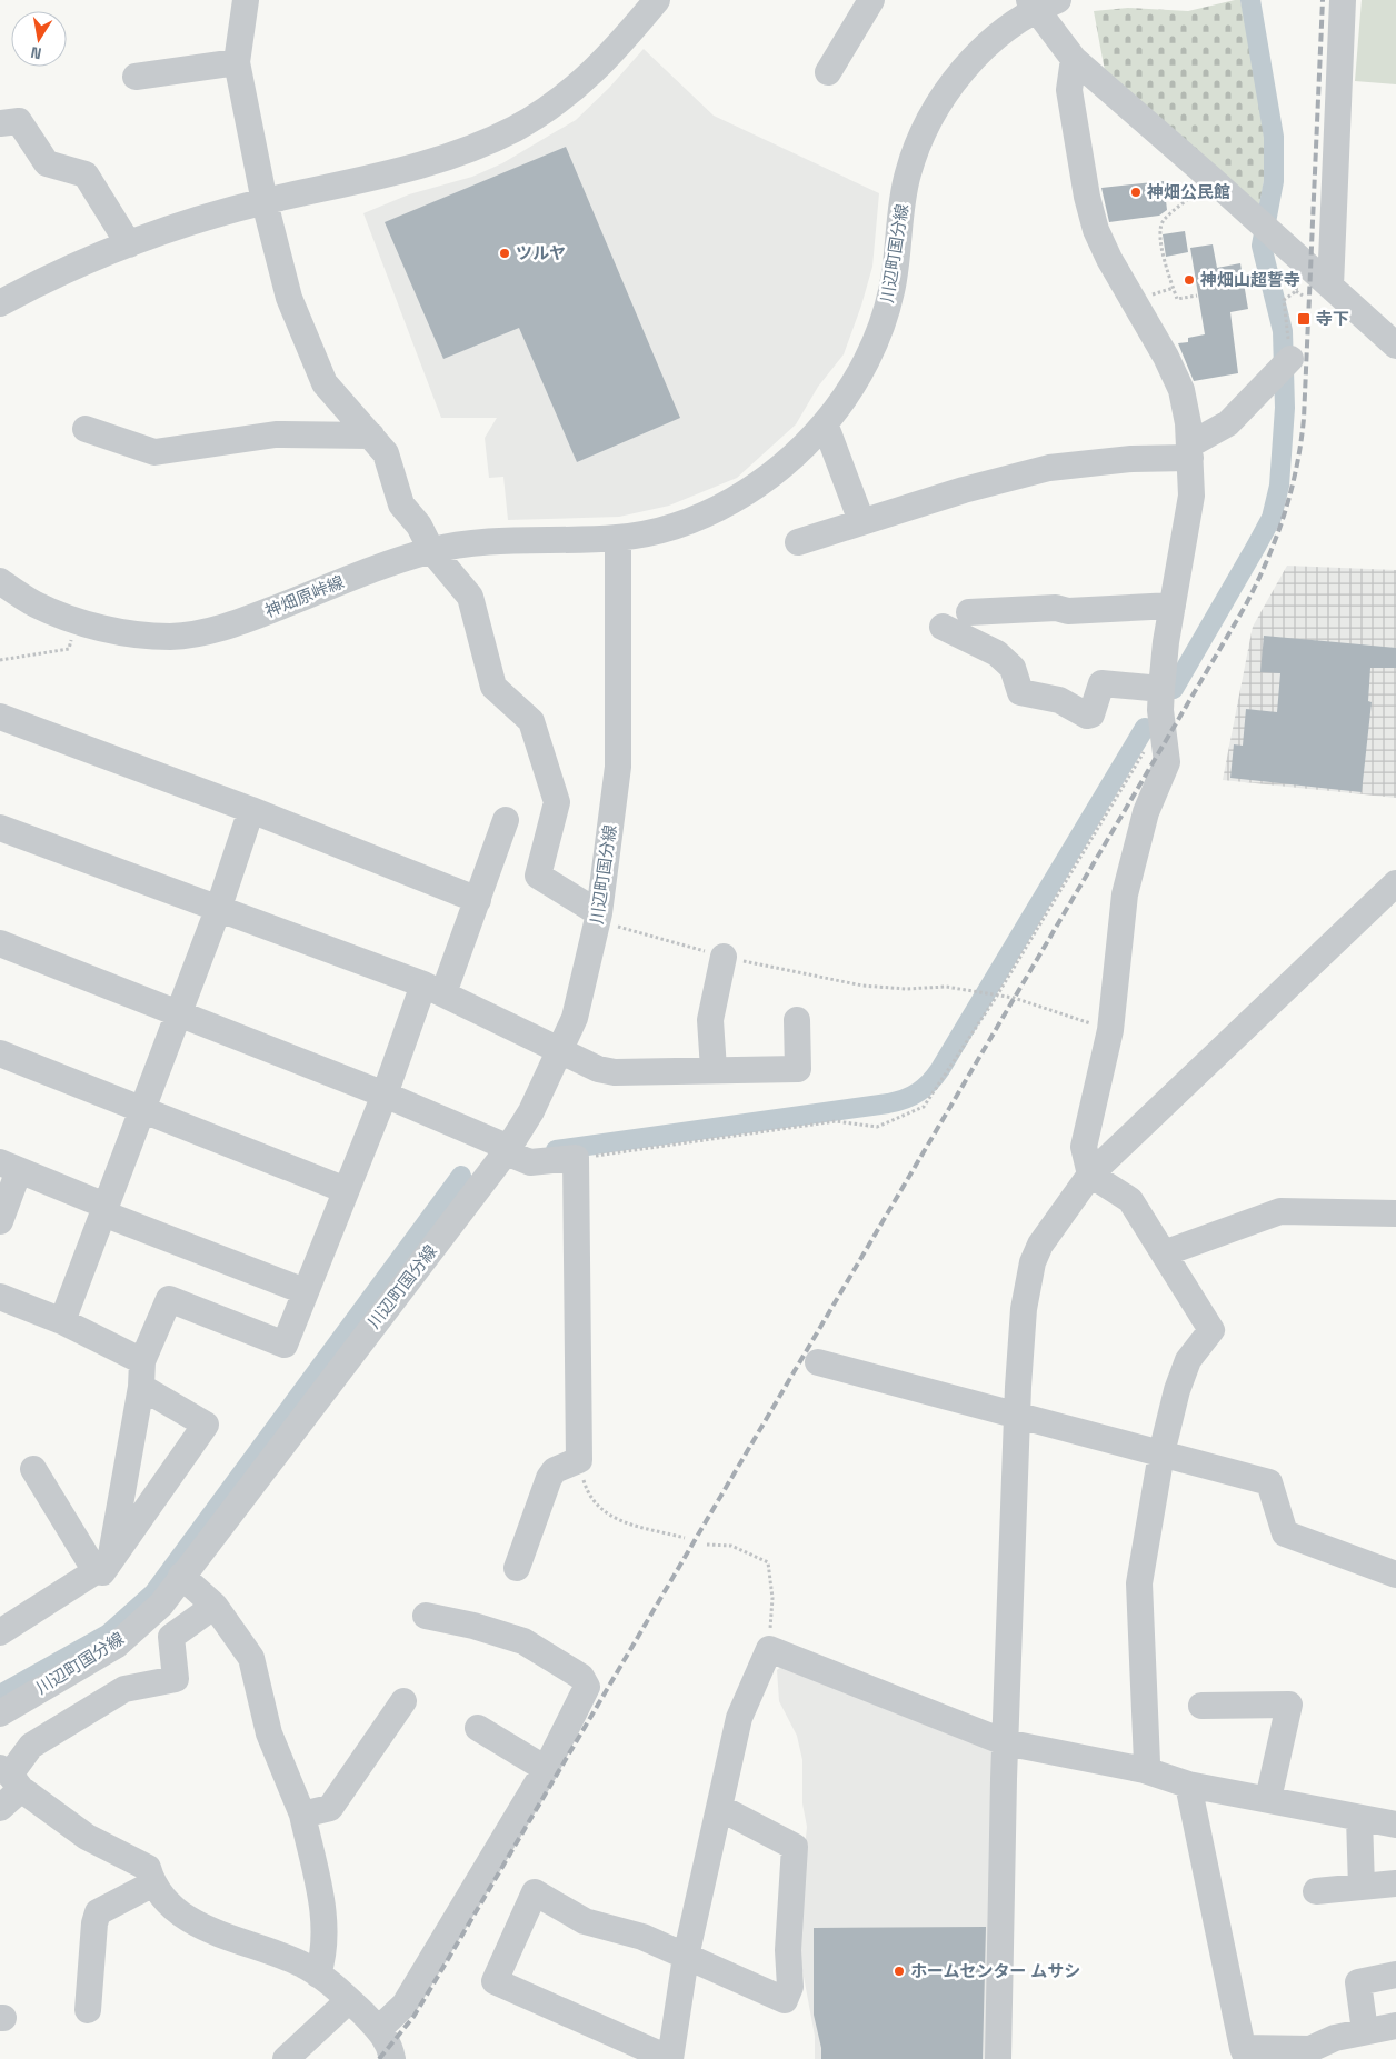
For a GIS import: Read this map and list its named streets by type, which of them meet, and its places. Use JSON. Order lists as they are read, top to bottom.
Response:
{
  "streets": {
    "street": ["川辺町国分線", "神畑原峠線"]
  },
  "crossings": [
    ["川辺町国分線", "神畑原峠線"]
  ],
  "places": {
    "other": [
      "神畑公民館",
      "ツルヤ",
      "神畑山超誓寺",
      "ホームセンター ムサシ"
    ],
    "transit": ["寺下"]
  },
  "north": "bottom"
}
